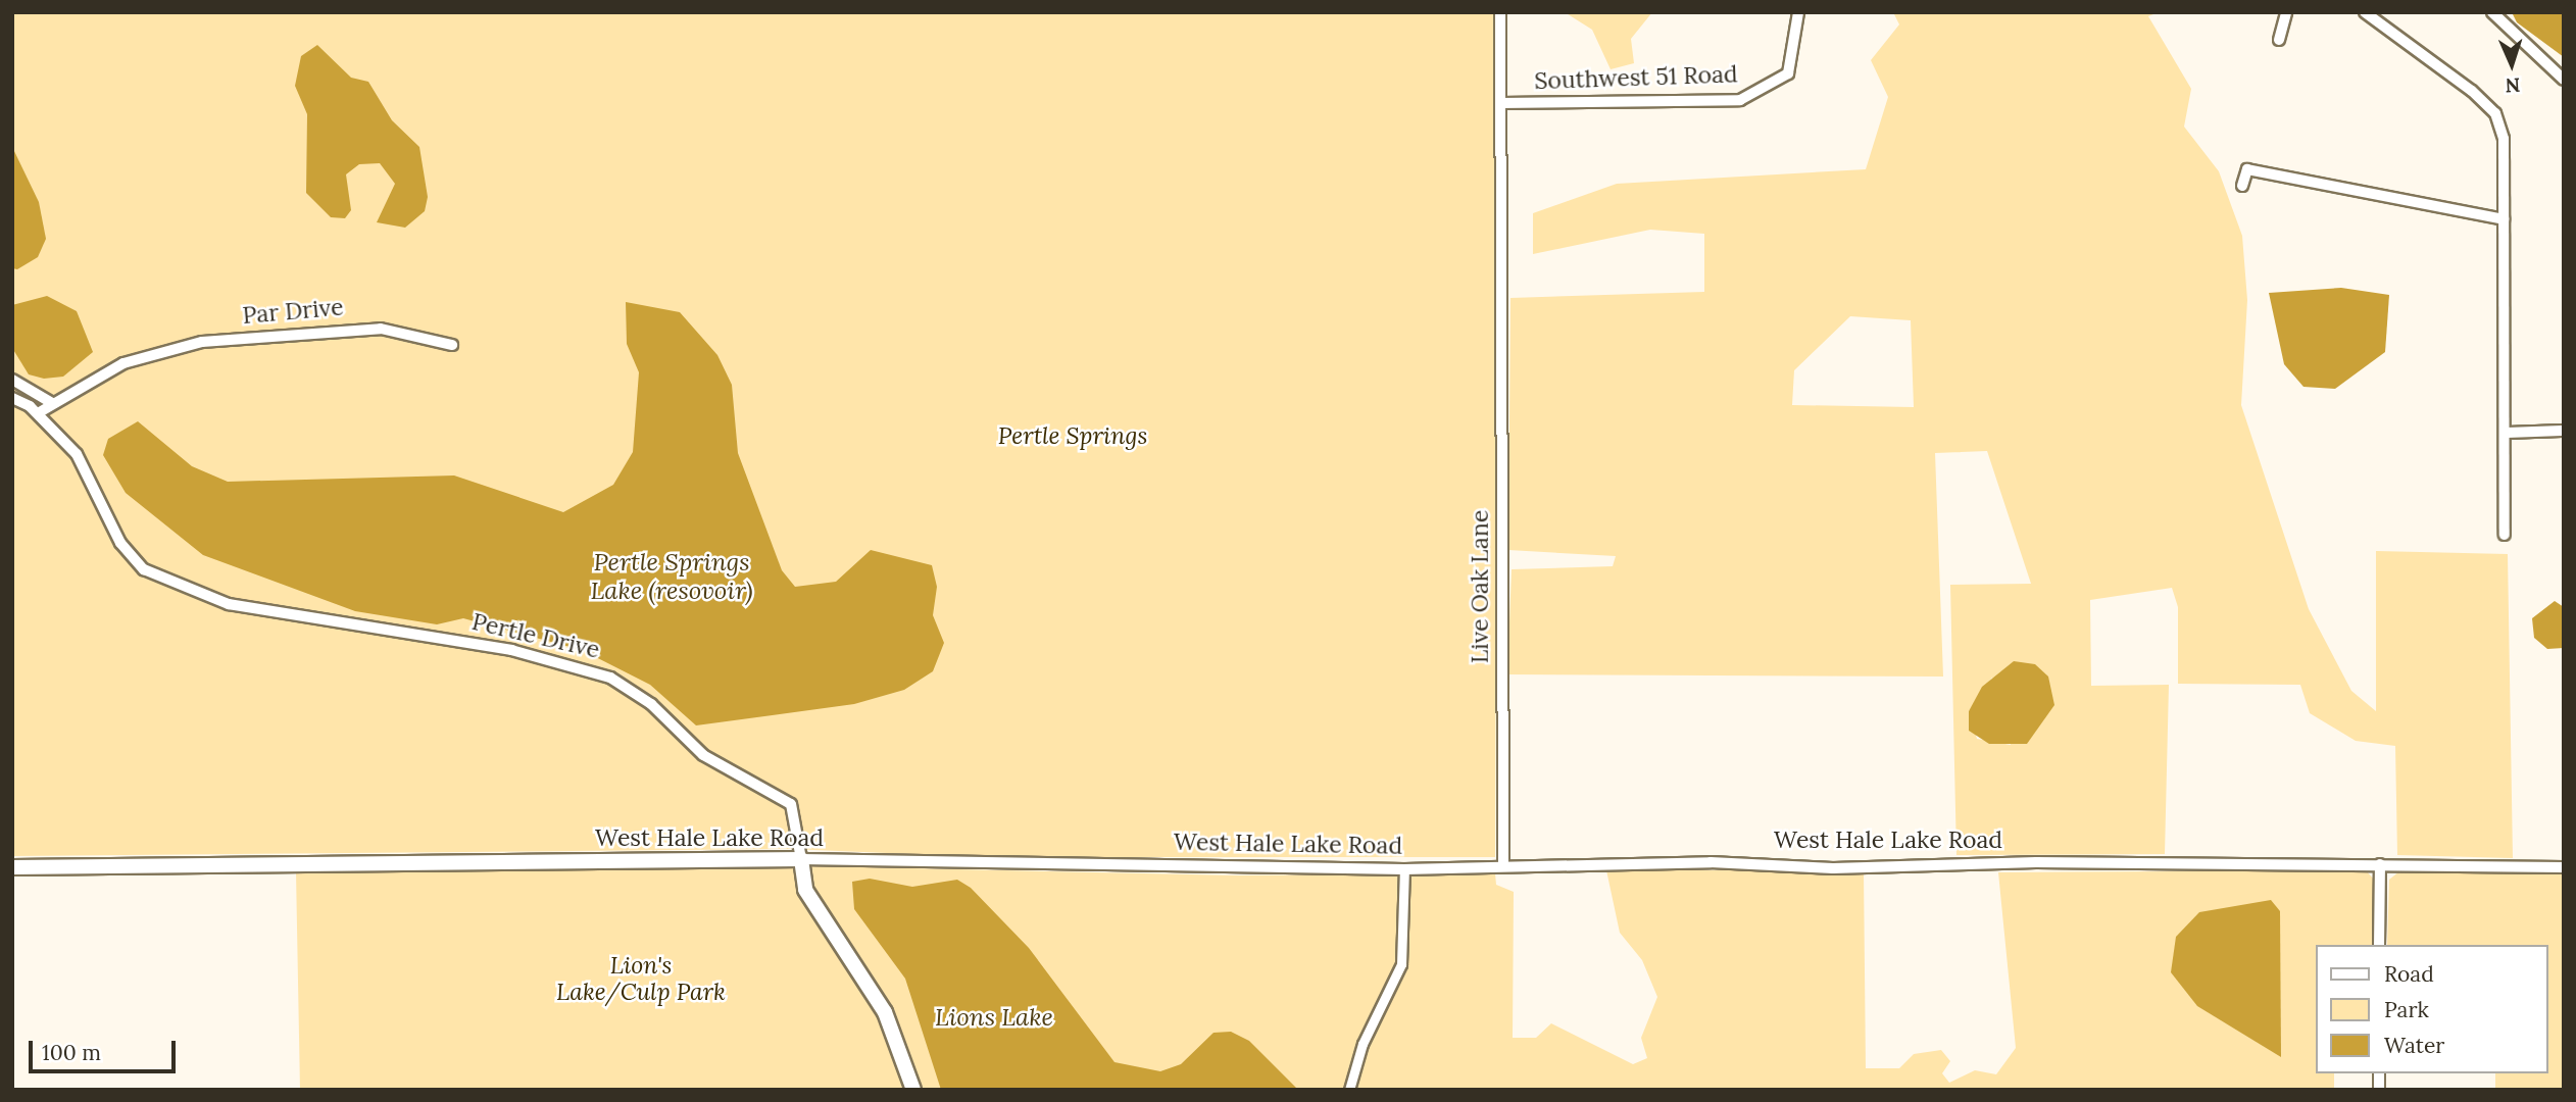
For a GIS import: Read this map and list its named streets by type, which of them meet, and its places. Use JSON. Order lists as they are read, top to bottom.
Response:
{
  "streets": {
    "street": [
      "Southwest 51 Road",
      "Par Drive",
      "Live Oak Lane",
      "Pertle Drive",
      "West Hale Lake Road"
    ]
  },
  "crossings": [
    ["Southwest 51 Road", "Live Oak Lane"],
    ["Par Drive", "Pertle Drive"],
    ["Live Oak Lane", "West Hale Lake Road"],
    ["Pertle Drive", "West Hale Lake Road"]
  ],
  "water": ["Pertle Springs Lake (resovoir)", "Lions Lake"],
  "parks": ["Pertle Springs", "Lion's Lake/Culp Park"],
  "legend": ["Road", "Park", "Water"],
  "scale_bar": "100 m",
  "north": "bottom"
}
